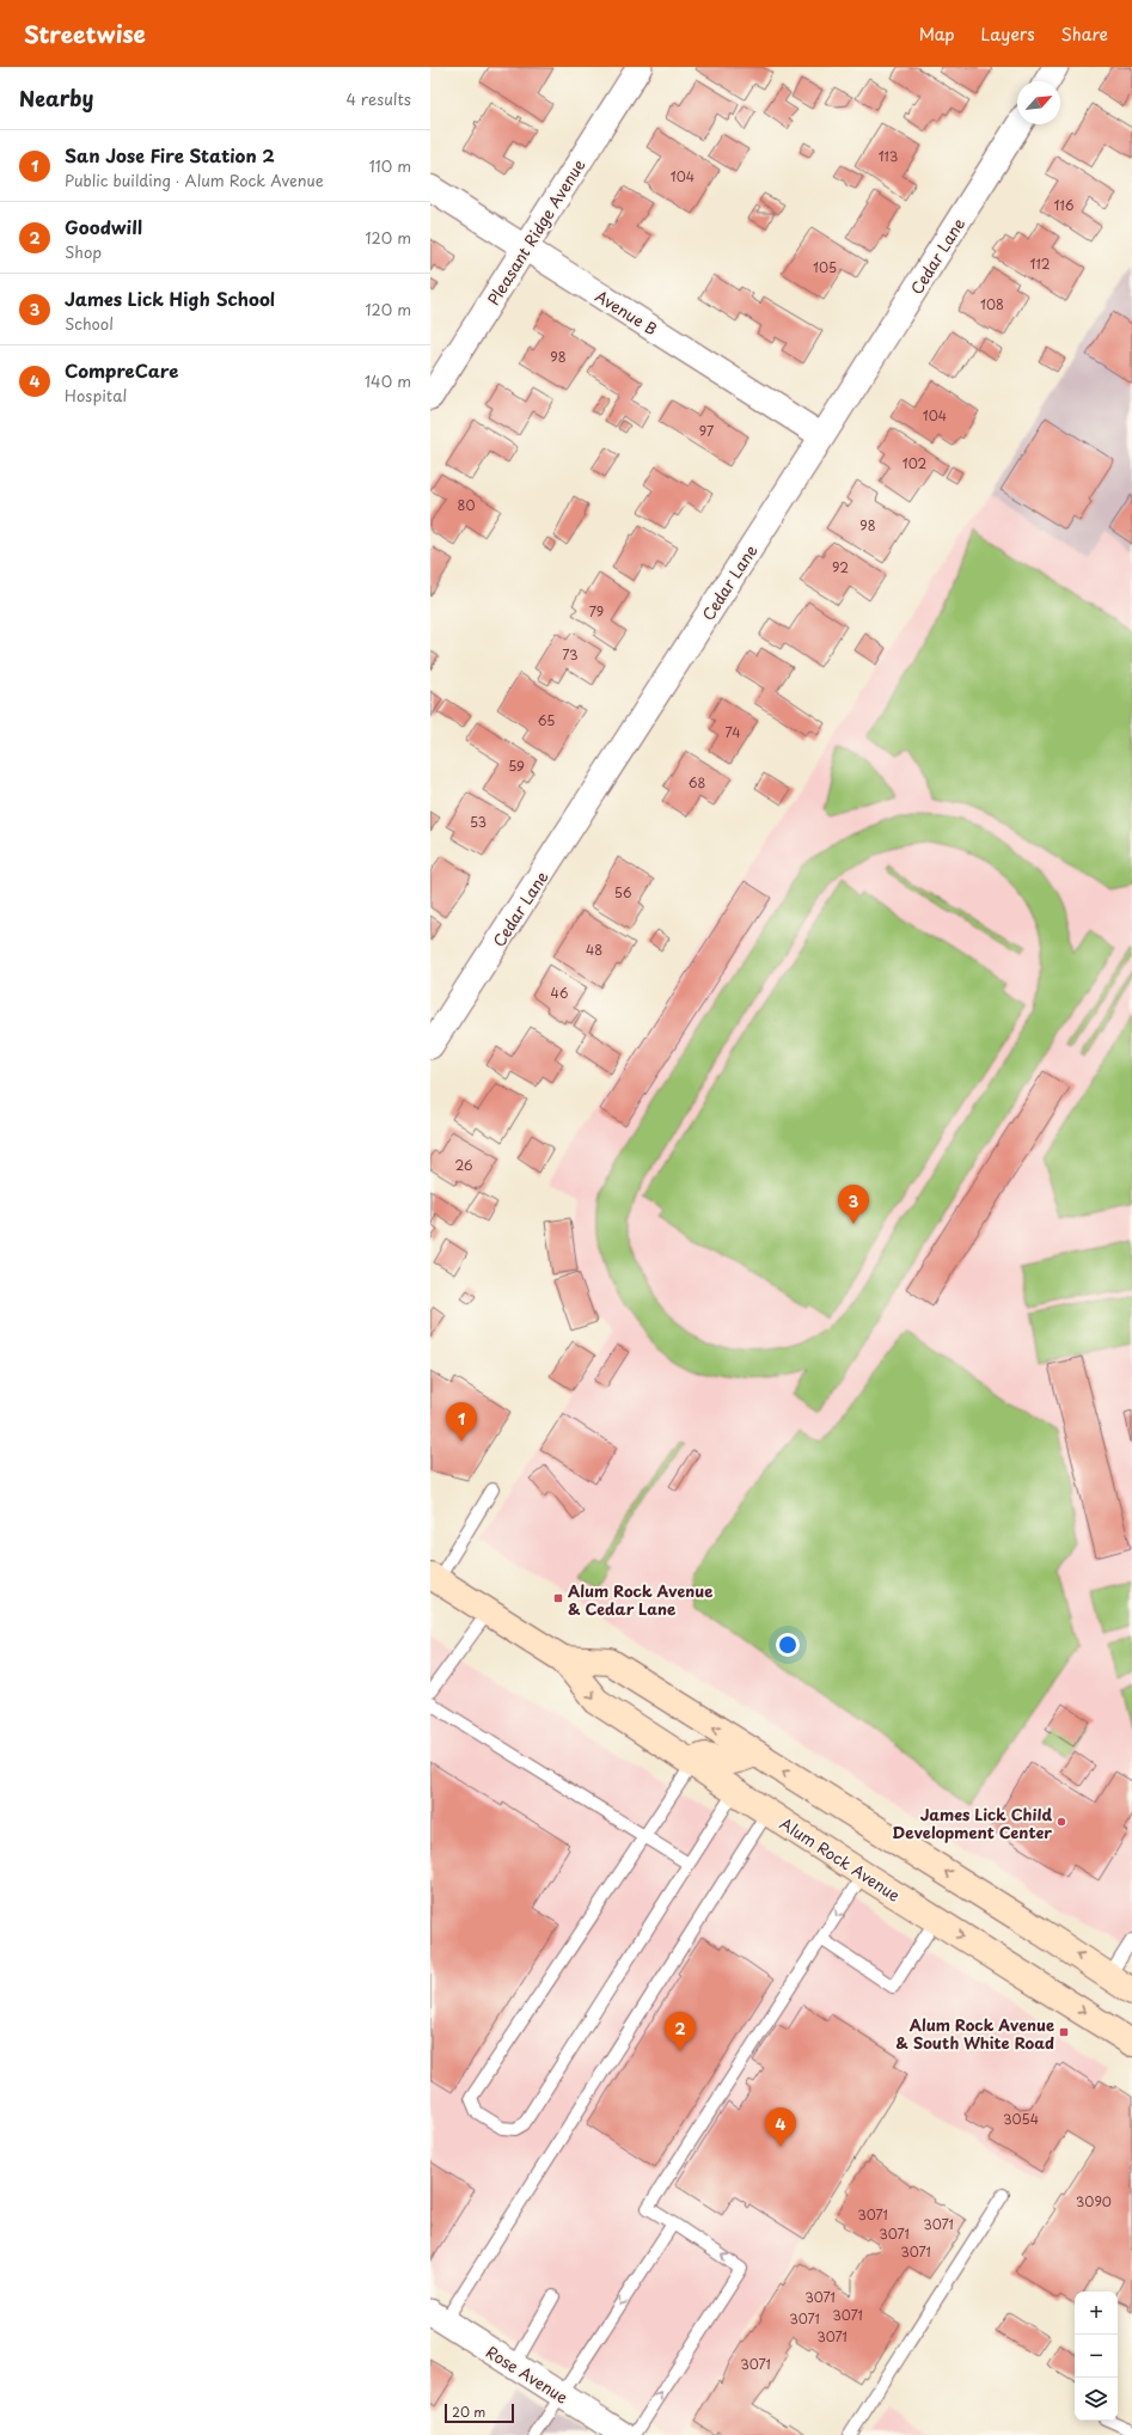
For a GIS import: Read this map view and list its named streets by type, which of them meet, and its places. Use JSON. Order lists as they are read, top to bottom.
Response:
{
  "streets": {
    "main road": ["Alum Rock Avenue"],
    "street": [
      "Pleasant Ridge Avenue",
      "Cedar Lane",
      "Avenue B",
      "Rose Avenue"
    ]
  },
  "crossings": [
    ["Pleasant Ridge Avenue", "Avenue B"],
    ["Cedar Lane", "Avenue B"]
  ],
  "places": {
    "transit": ["Alum Rock Avenue & Cedar Lane", "Alum Rock Avenue & South White Road"],
    "other": ["James Lick Child Development Center"]
  },
  "house_numbers": [
    "113",
    "104",
    "116",
    "112",
    "105",
    "108",
    "98",
    "104",
    "97",
    "102",
    "80",
    "98",
    "92",
    "79",
    "73",
    "65",
    "74",
    "59",
    "68",
    "53",
    "56",
    "48",
    "46",
    "26",
    "3054",
    "3090",
    "3071",
    "3071",
    "3071",
    "3071",
    "3071",
    "3071",
    "3071",
    "3071",
    "3071"
  ],
  "scale_bar": "20 m",
  "north": "top right",
  "page": {
    "header": "Streetwise",
    "nav": ["Map", "Layers", "Share"],
    "heading": ["Nearby", "4 results"],
    "list": [
      {
        "mark": "1",
        "name": "San Jose Fire Station 2",
        "note": "Public building · Alum Rock Avenue",
        "value": "110 m"
      },
      {
        "mark": "2",
        "name": "Goodwill",
        "note": "Shop",
        "value": "120 m"
      },
      {
        "mark": "3",
        "name": "James Lick High School",
        "note": "School",
        "value": "120 m"
      },
      {
        "mark": "4",
        "name": "CompreCare",
        "note": "Hospital",
        "value": "140 m"
      }
    ],
    "pins": [
      "3",
      "1",
      "2",
      "4"
    ],
    "map_buttons": ["+", "−"],
    "scale": "20 m"
  }
}
